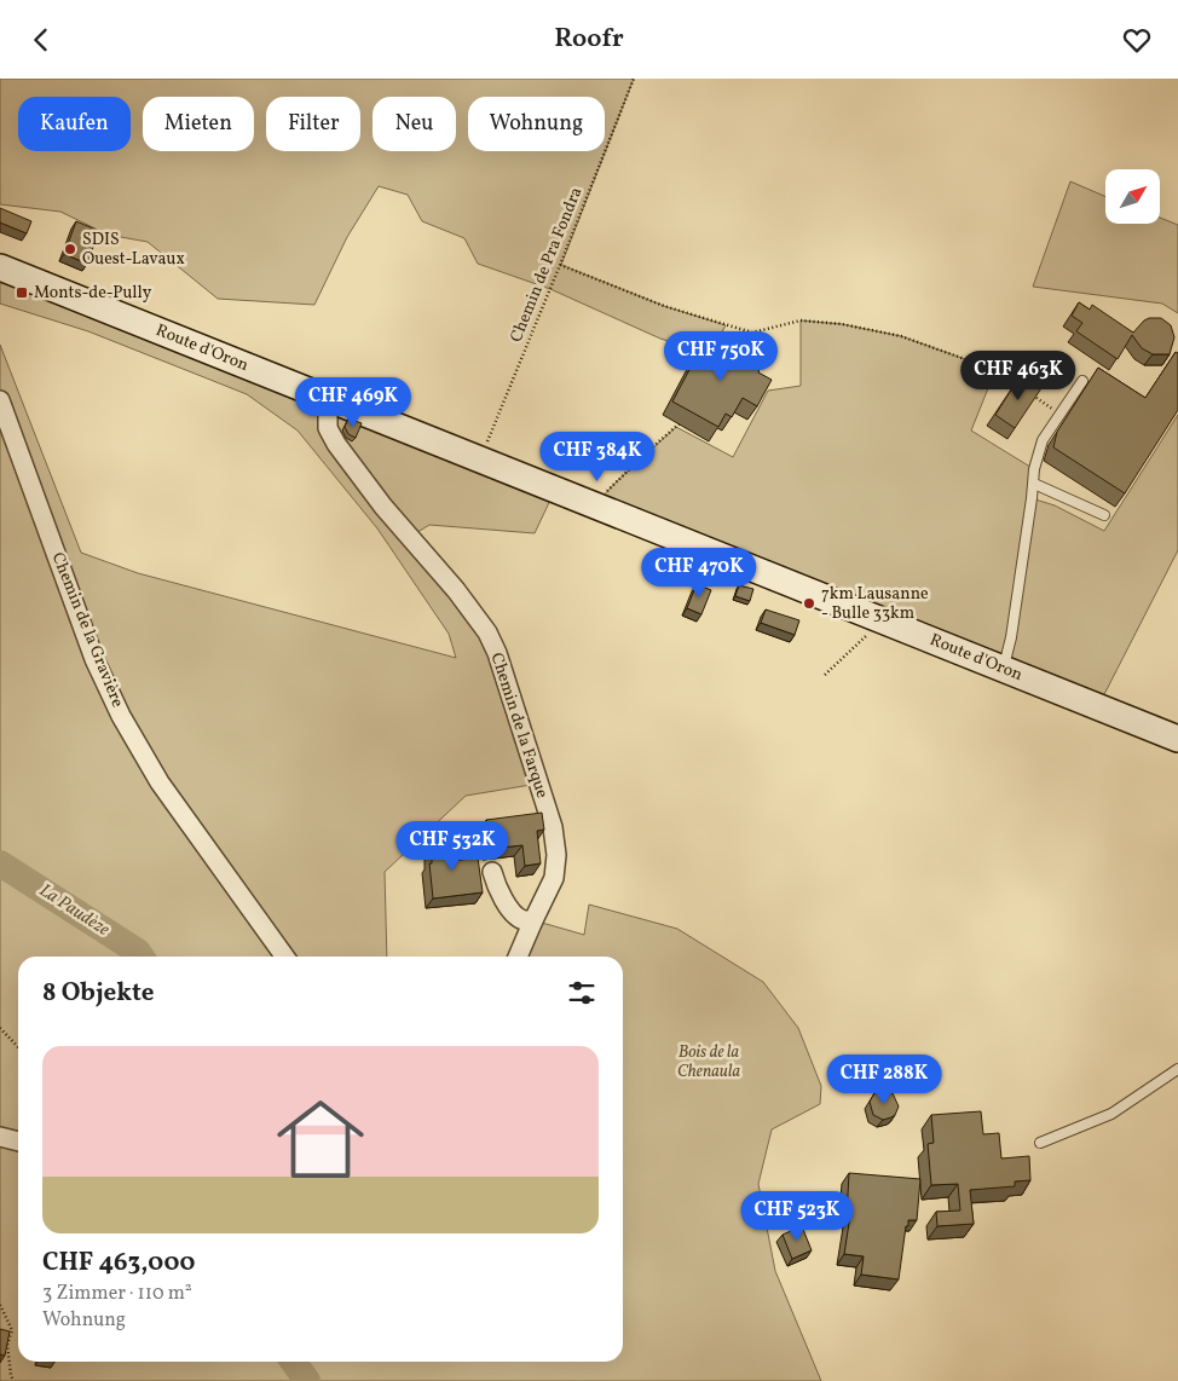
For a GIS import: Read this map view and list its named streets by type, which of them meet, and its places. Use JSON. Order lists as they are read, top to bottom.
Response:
{
  "streets": {
    "main road": ["Route d'Oron"],
    "street": ["Chemin de la Gravière", "Chemin de la Farque"],
    "path": ["Chemin de Pra Fondra"]
  },
  "crossings": [
    ["Chemin de Pra Fondra", "Route d'Oron"],
    ["Route d'Oron", "Chemin de la Farque"]
  ],
  "water": ["La Paudèze"],
  "parks": ["Bois de la Chenaula"],
  "places": {
    "other": ["SDIS Ouest-Lavaux", "7km Lausanne - Bulle 33km"],
    "transit": ["Monts-de-Pully"]
  },
  "north": "top right",
  "page": {
    "header": "Roofr",
    "chip": [
      "Kaufen",
      "Mieten",
      "Filter",
      "Neu",
      "Wohnung"
    ],
    "price": [
      "CHF 750K",
      "CHF 463K",
      "CHF 469K",
      "CHF 384K",
      "CHF 470K",
      "CHF 532K",
      "CHF 288K",
      "CHF 523K"
    ],
    "heading": "8 Objekte",
    "list": [
      {
        "name": "CHF 463,000",
        "note": "3 Zimmer · 110 m² · Wohnung"
      }
    ]
  }
}
